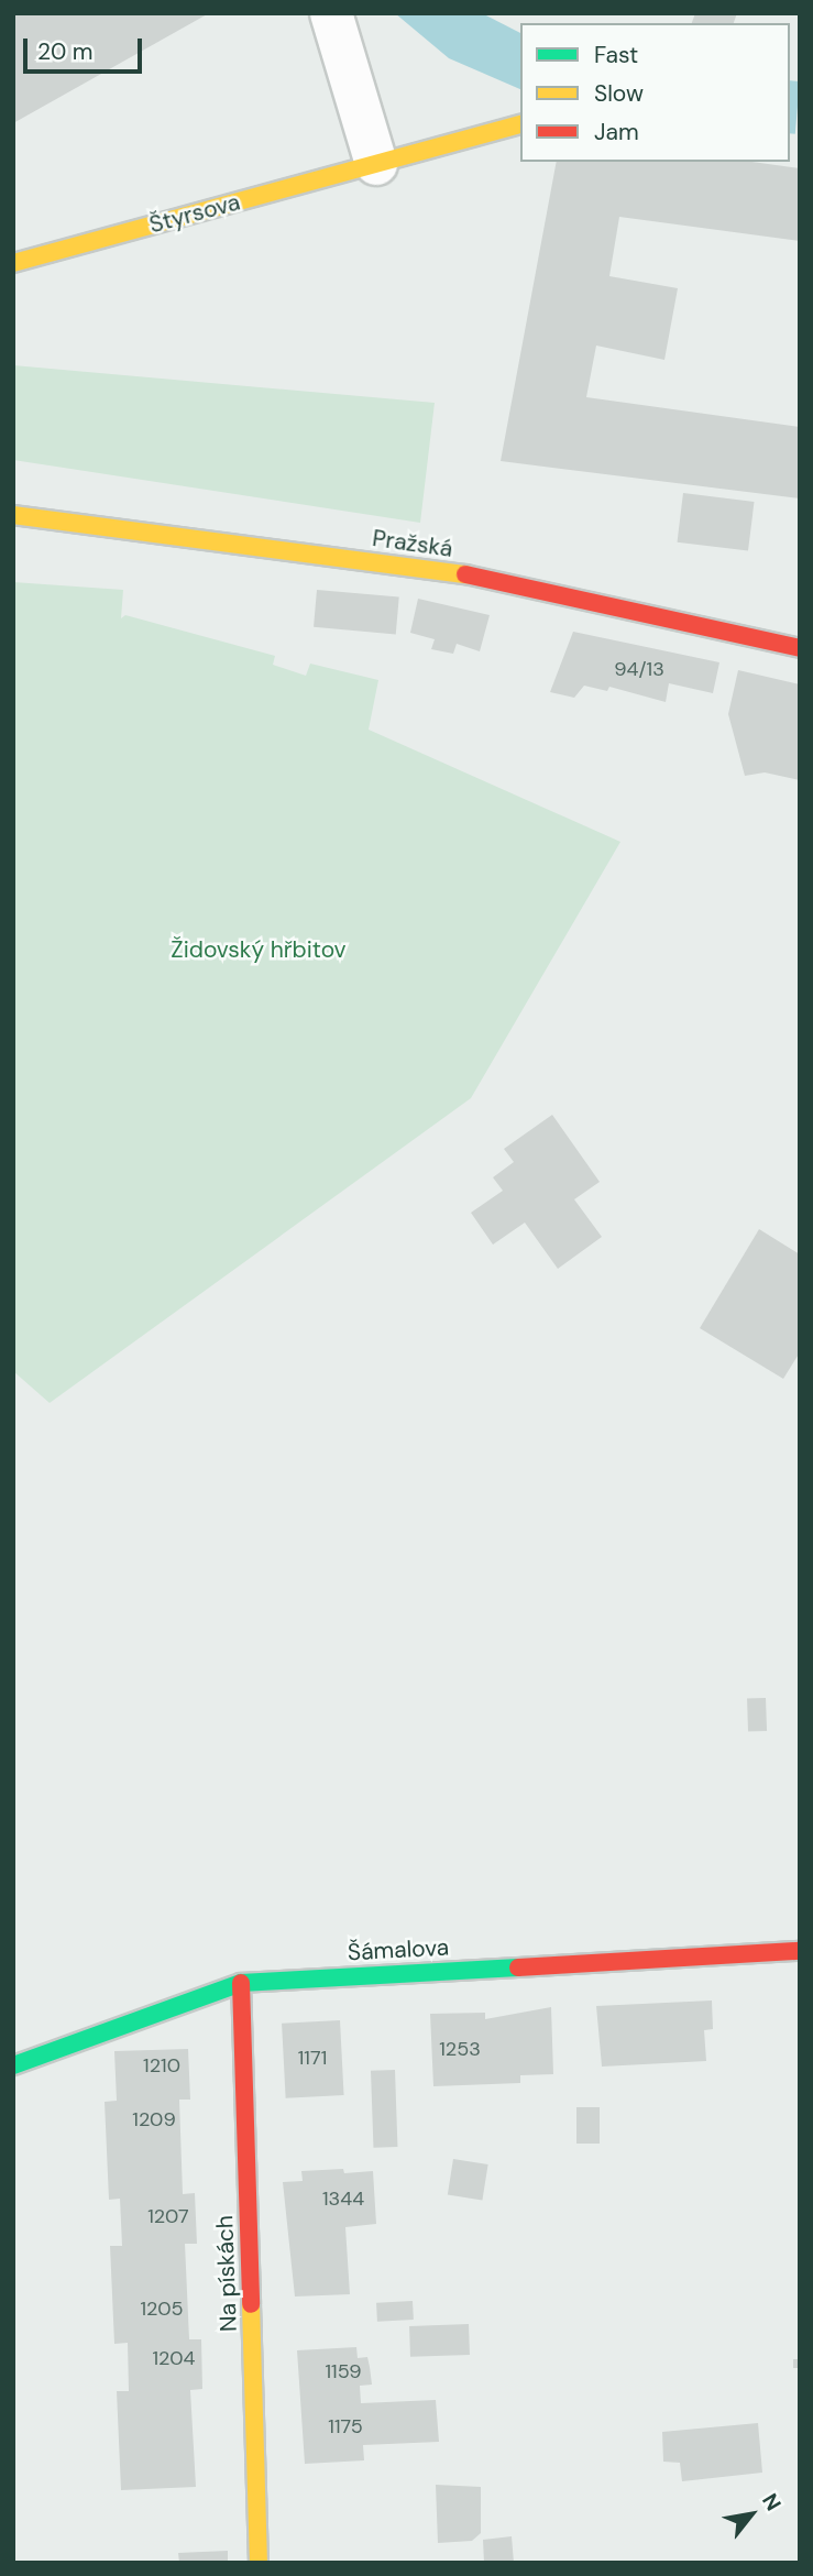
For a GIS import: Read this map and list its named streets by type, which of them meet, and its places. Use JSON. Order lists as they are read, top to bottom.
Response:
{
  "streets": {
    "street": [
      "Štyrsova",
      "Pražská",
      "Šámalova",
      "Na pískách"
    ]
  },
  "crossings": [
    ["Šámalova", "Na pískách"]
  ],
  "parks": ["Židovský hřbitov"],
  "house_numbers": [
    "94/13",
    "1253",
    "1171",
    "1210",
    "1209",
    "1344",
    "1207",
    "1205",
    "1204",
    "1159",
    "1175"
  ],
  "legend": ["Fast", "Slow", "Jam"],
  "scale_bar": "20 m",
  "north": "top right"
}
